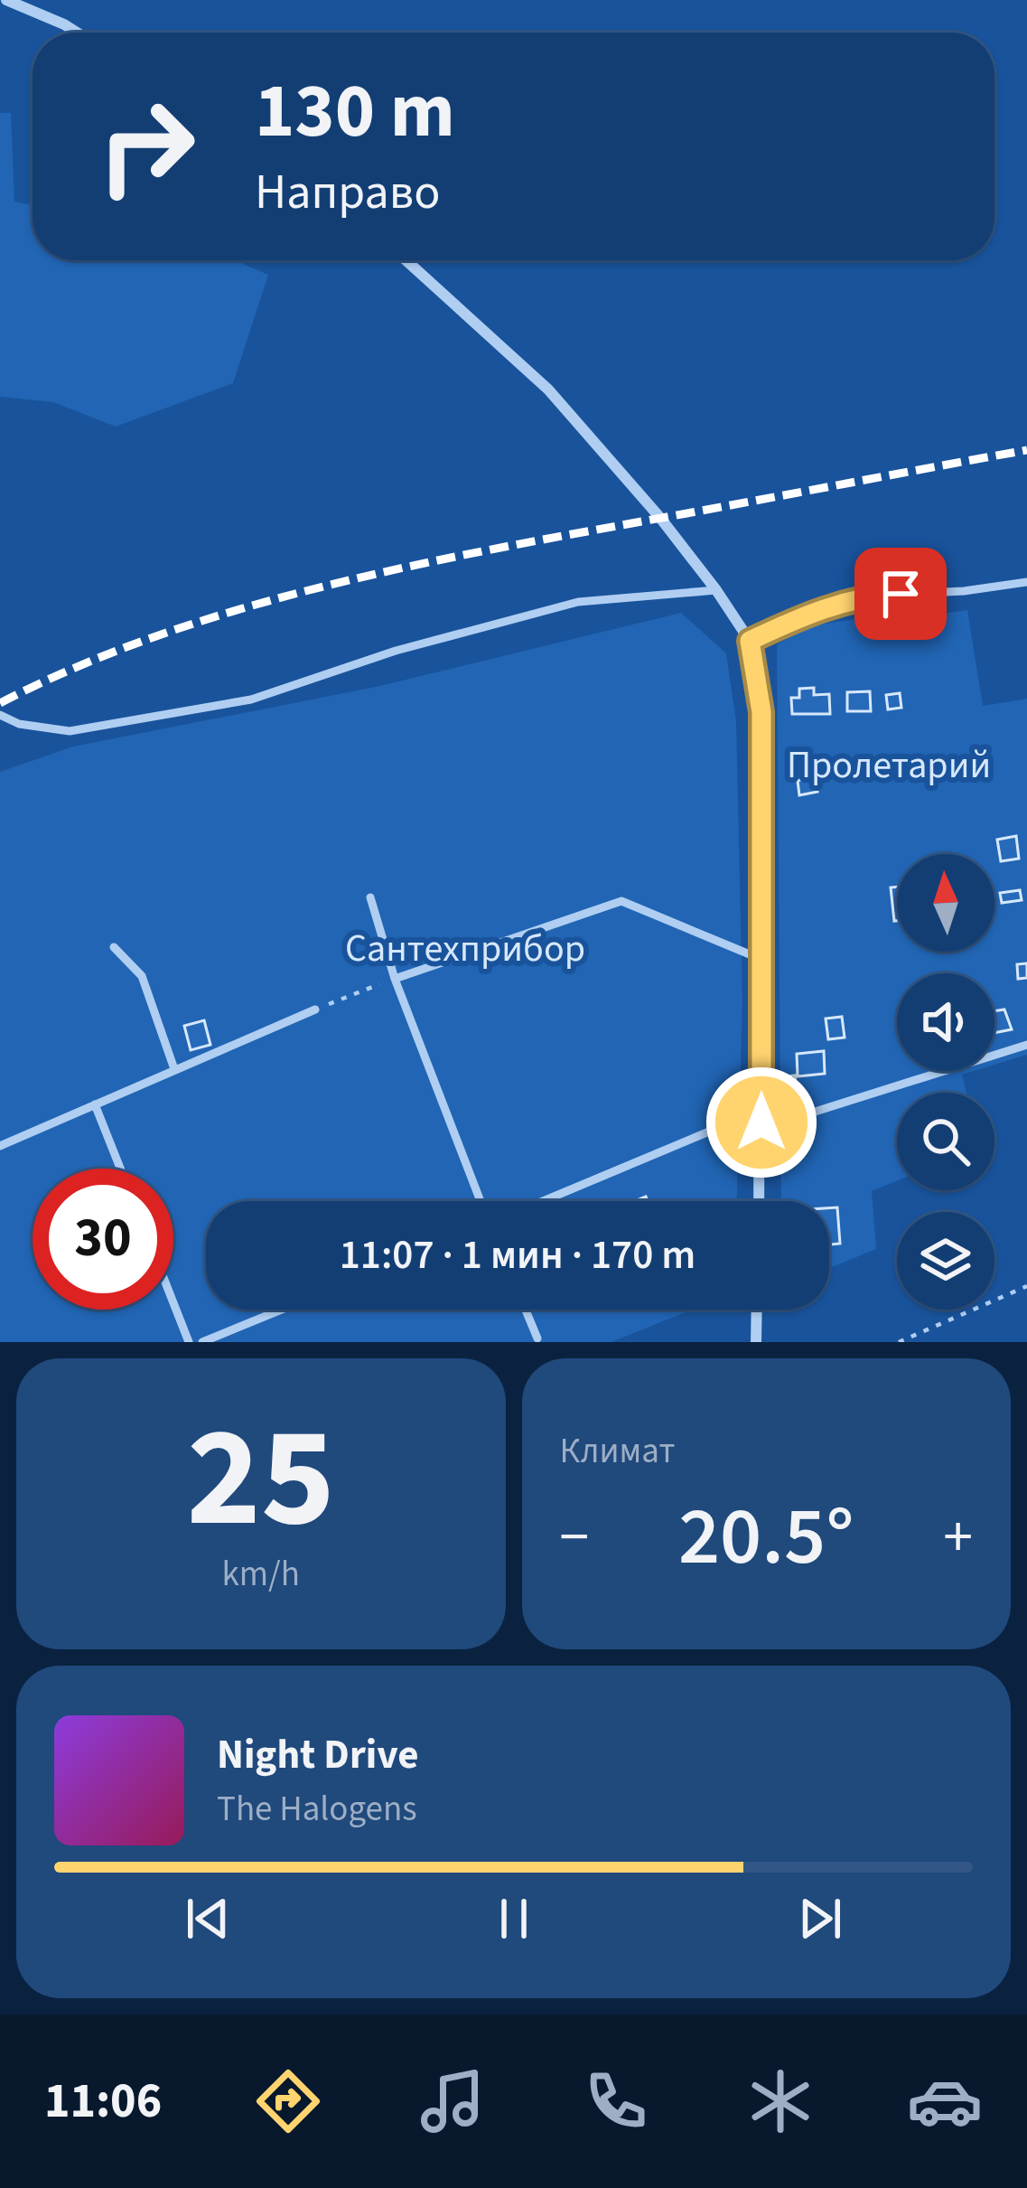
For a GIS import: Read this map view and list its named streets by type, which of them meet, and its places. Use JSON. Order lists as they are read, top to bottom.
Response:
{
  "parks": ["Пролетарий", "Сантехприбор"],
  "north": "top",
  "page": {
    "turn": ["130 m", "Направо"],
    "limit": "30",
    "trip": "11:07 · 1 мин · 170 m",
    "tile": [
      ["25", "km/h"],
      "Климат"
    ],
    "heat": ["−", "20.5°", "+"],
    "song": ["Night Drive", "The Halogens"],
    "tabs": "11:06"
  }
}
